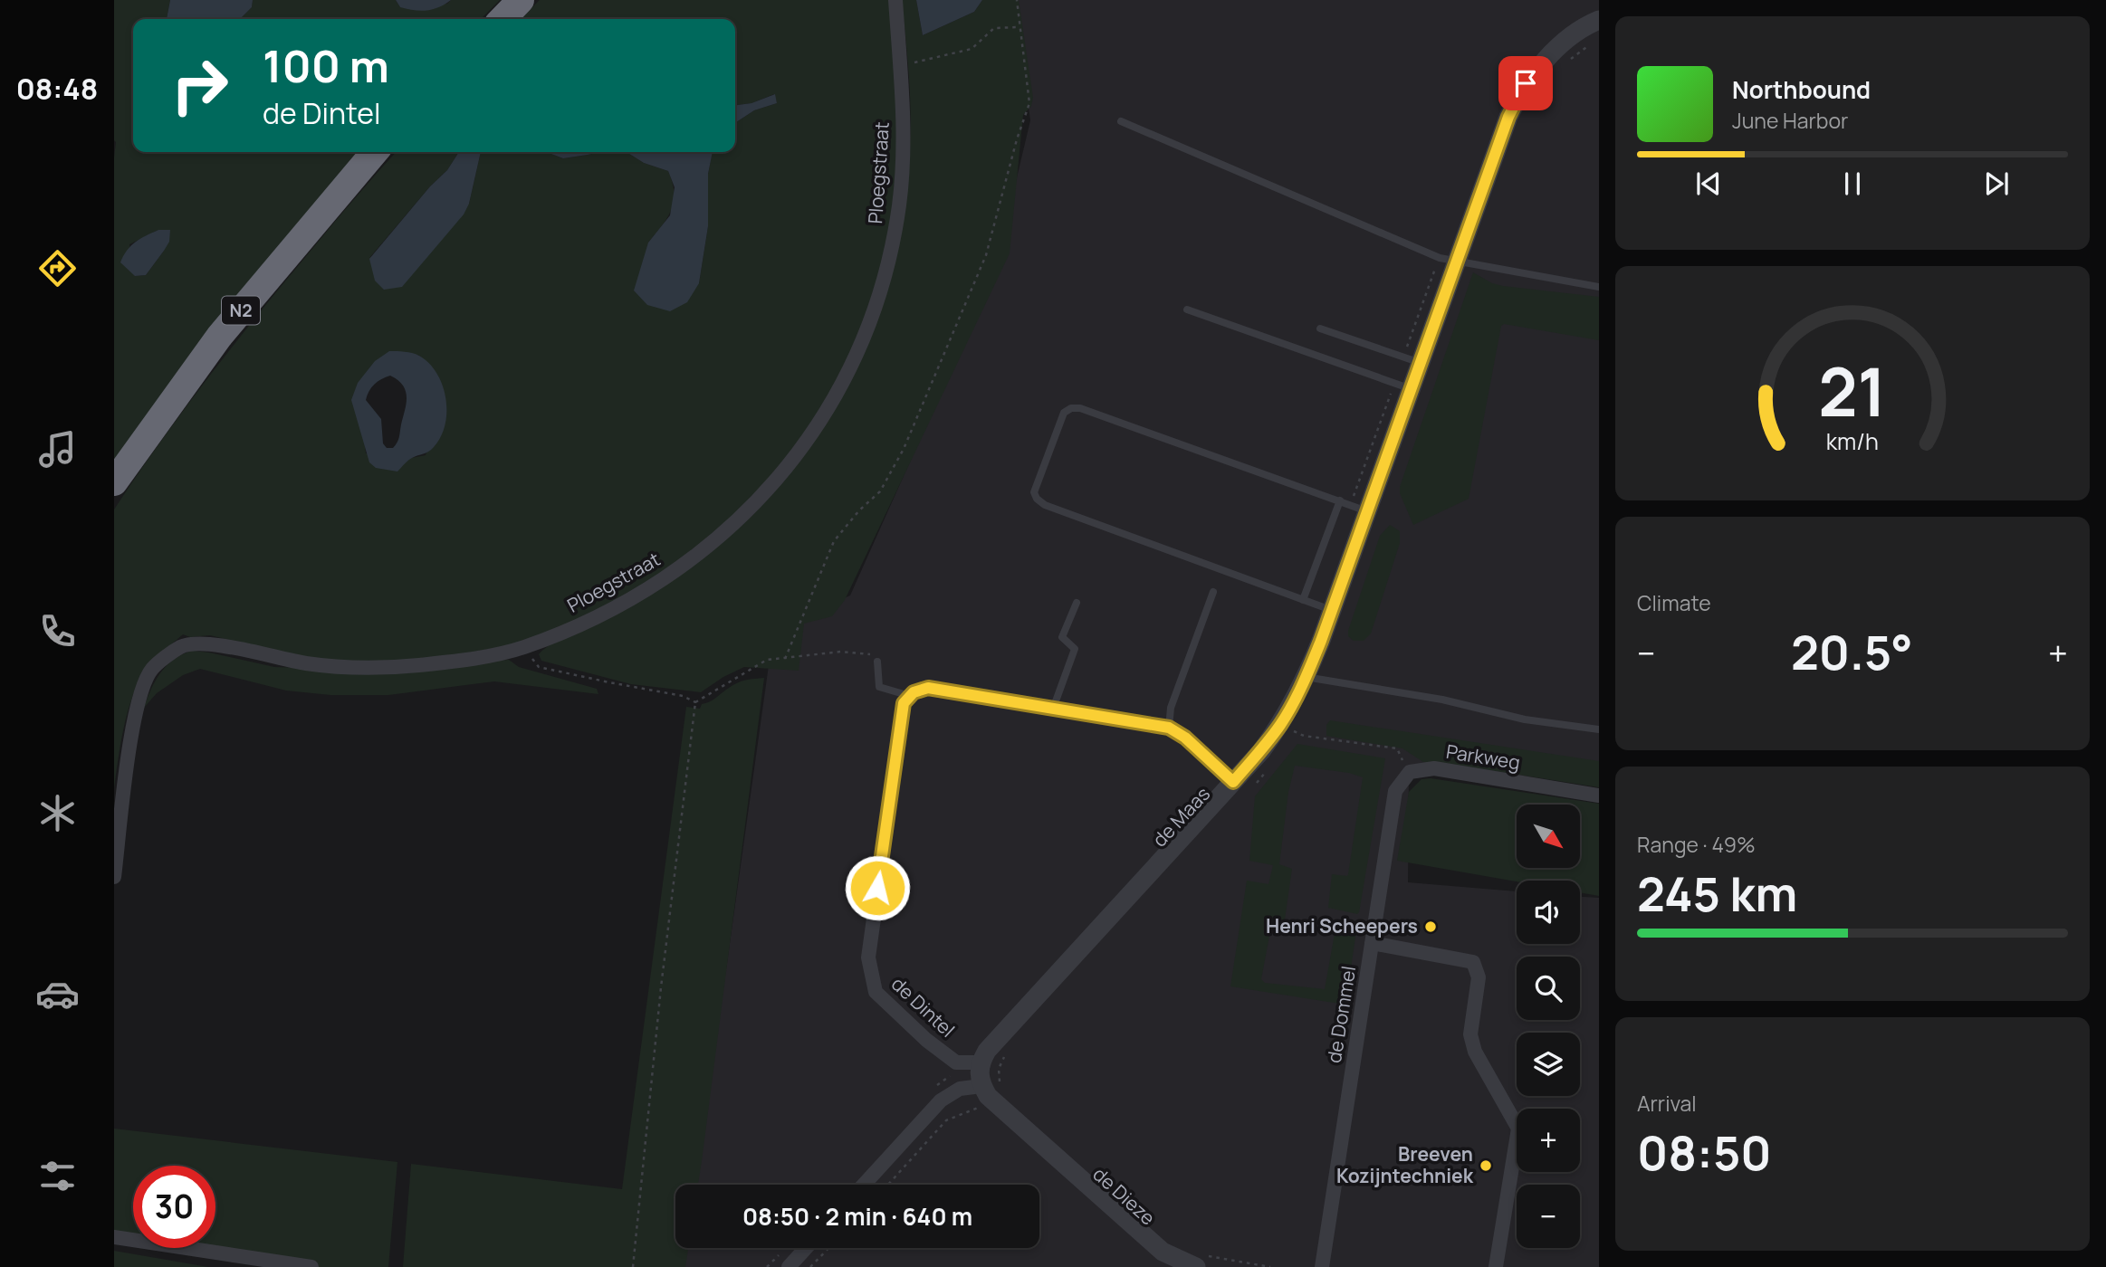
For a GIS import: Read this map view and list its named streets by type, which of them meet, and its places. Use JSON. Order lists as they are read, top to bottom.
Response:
{
  "streets": {
    "highway": ["N2"],
    "street": [
      "Ploegstraat",
      "Parkweg",
      "de Maas",
      "de Dintel",
      "de Dommel",
      "de Dieze"
    ]
  },
  "crossings": [
    ["Parkweg", "de Dommel"],
    ["de Maas", "de Dintel"]
  ],
  "places": ["Henri Scheepers", "Breeven Kozijntechniek"],
  "north": "bottom right",
  "page": {
    "tabs": "08:48",
    "turn": ["100 m", "de Dintel"],
    "song": ["Northbound", "June Harbor"],
    "tile": [
      "Climate",
      ["Range · 49%", "245 km"],
      ["Arrival", "08:50"]
    ],
    "heat": ["−", "20.5°", "+"],
    "map_buttons": ["+", "−"],
    "limit": "30",
    "trip": "08:50 · 2 min · 640 m",
    "gauge": ["21", "km/h"]
  }
}
